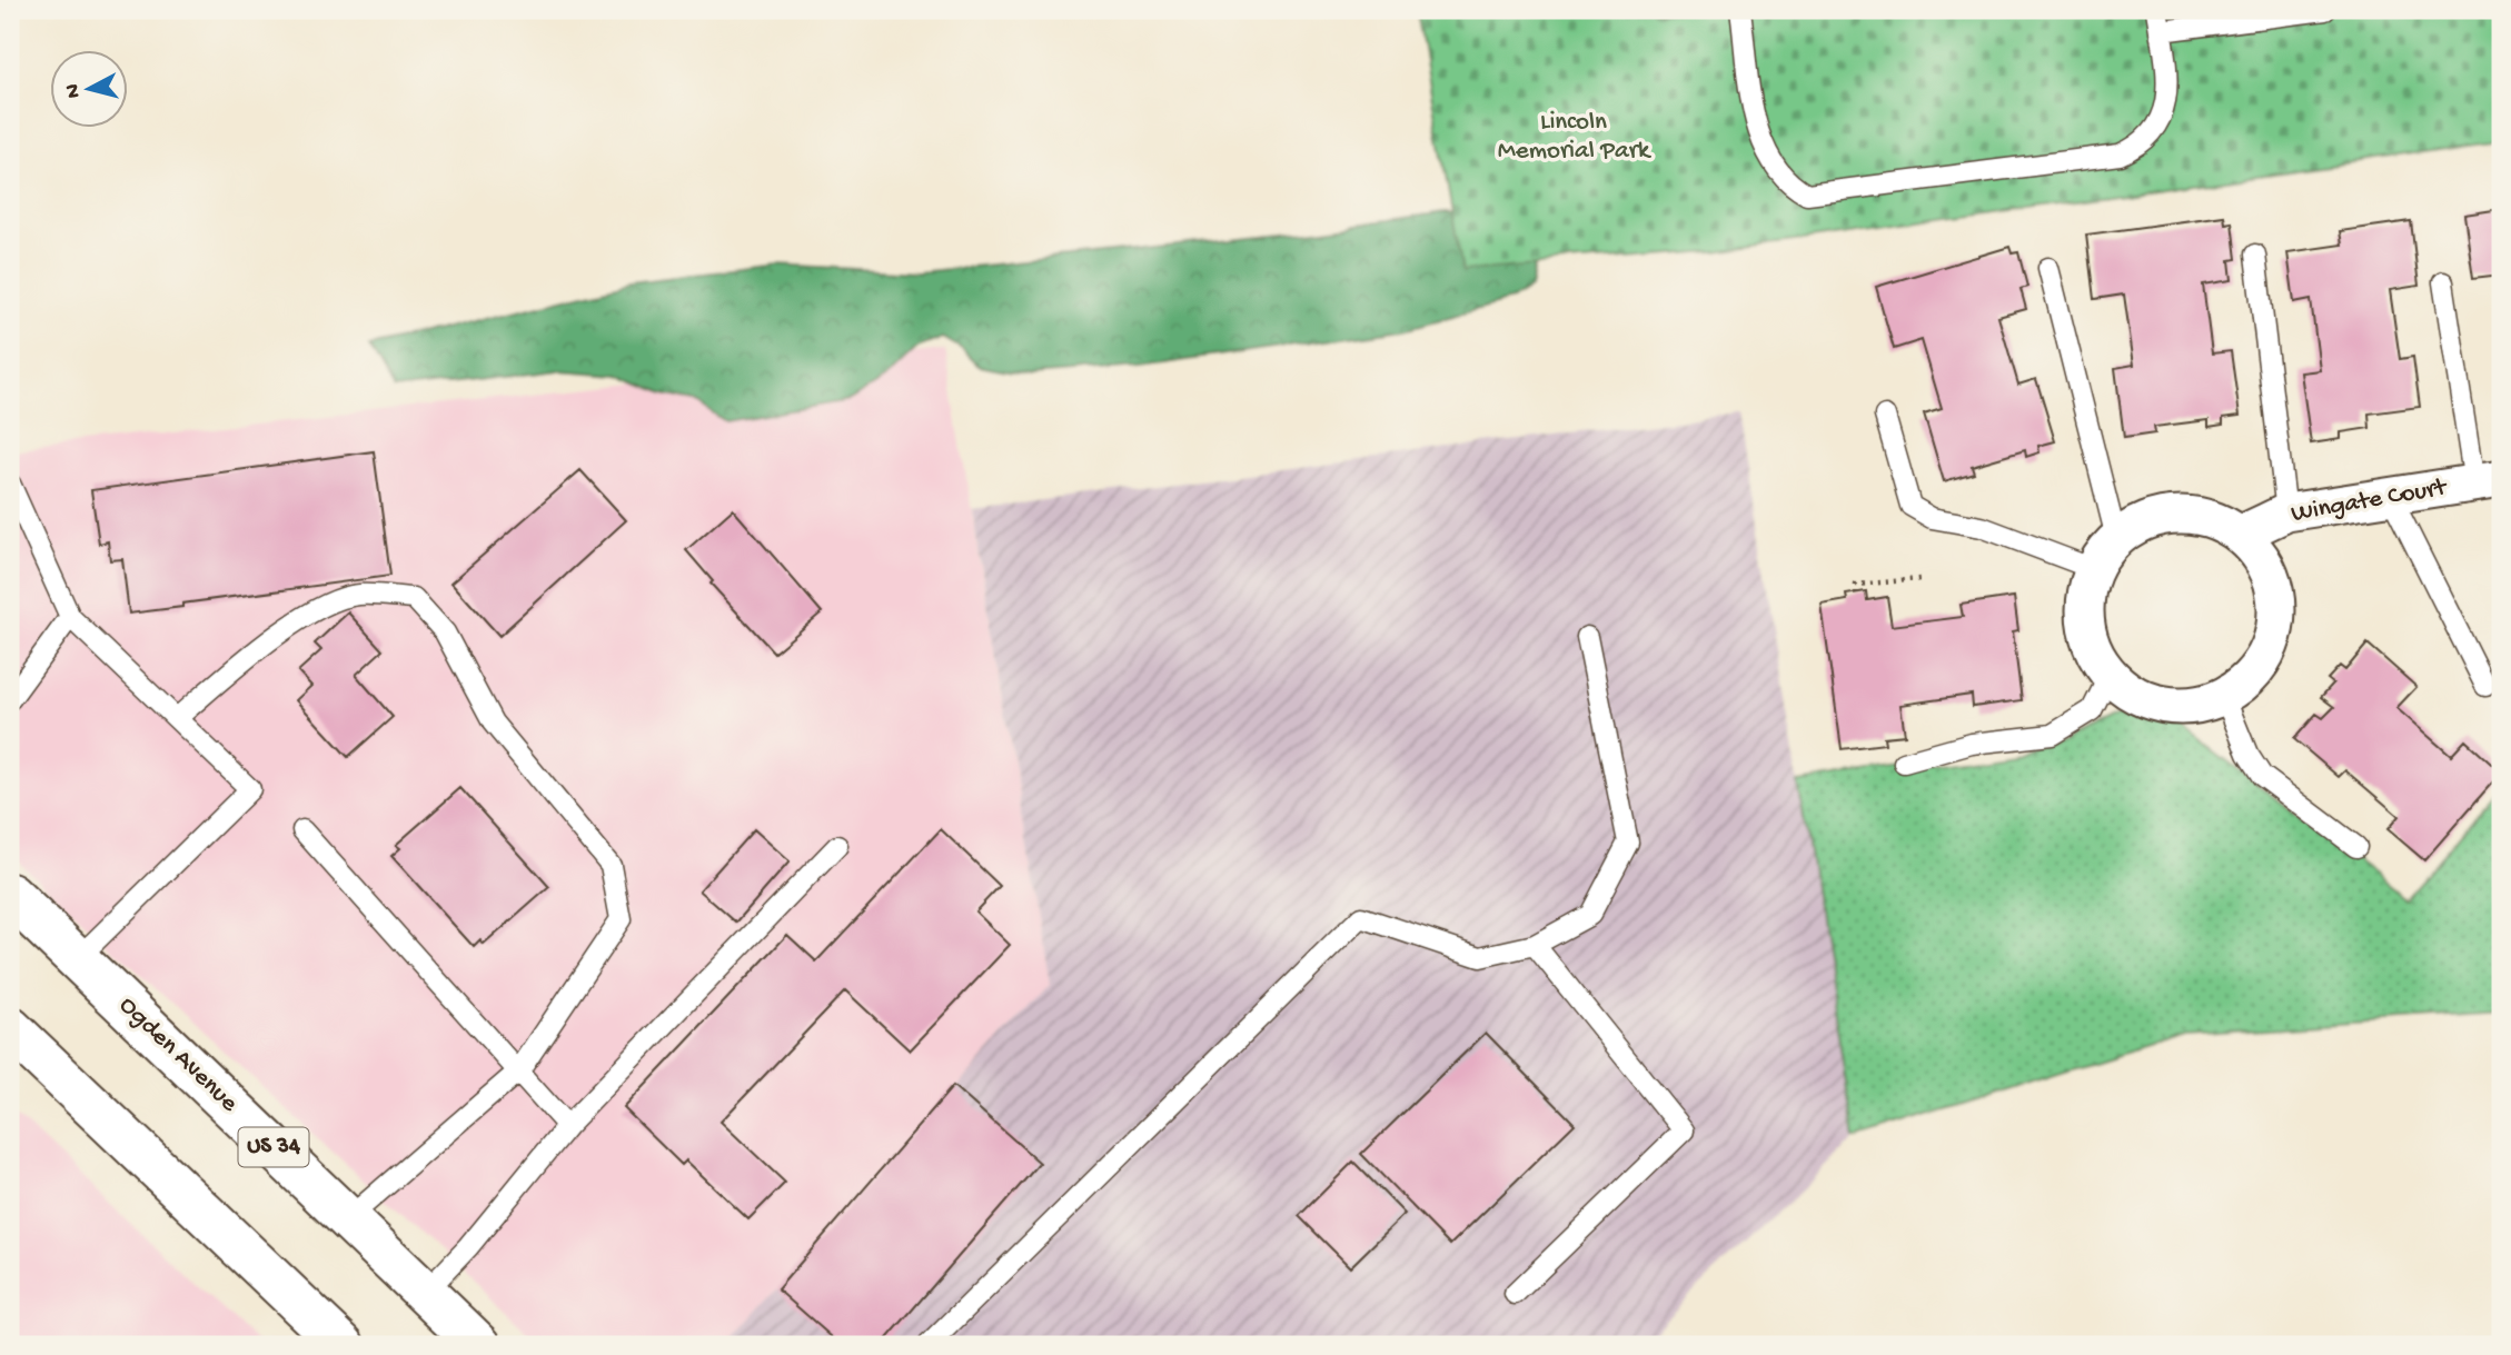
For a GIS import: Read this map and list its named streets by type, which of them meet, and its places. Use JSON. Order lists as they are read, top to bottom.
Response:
{
  "streets": {
    "main road": ["Ogden Avenue", "US 34"],
    "street": ["Wingate Court"]
  },
  "parks": ["Lincoln Memorial Park"],
  "north": "left"
}
